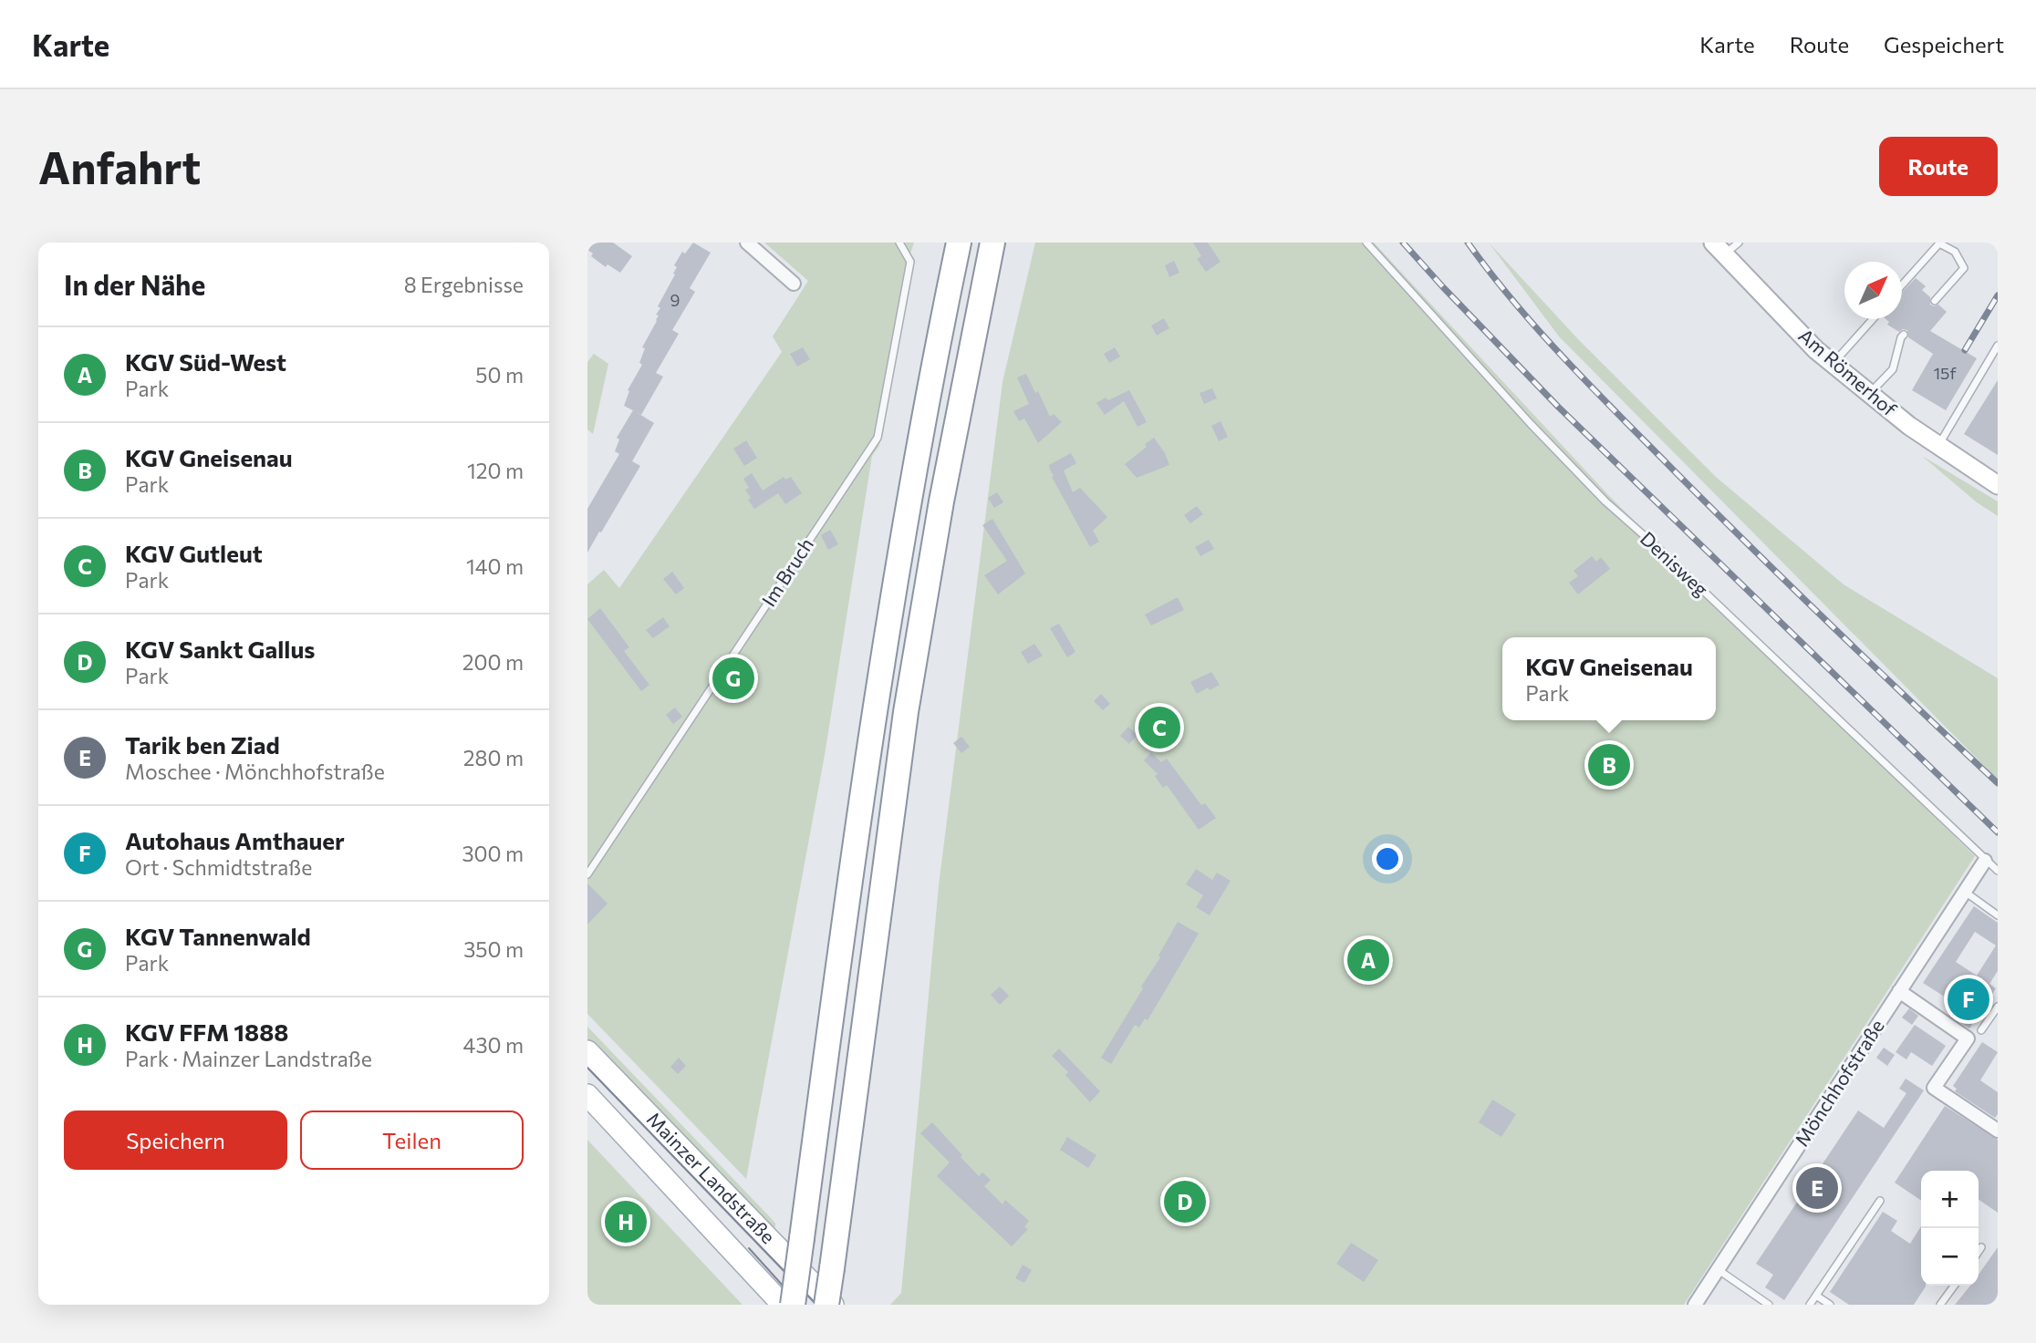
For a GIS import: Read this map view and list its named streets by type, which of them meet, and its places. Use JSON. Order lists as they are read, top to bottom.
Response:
{
  "streets": {
    "main road": ["Am Römerhof", "Mainzer Landstraße"],
    "street": ["Mönchhofstraße"],
    "lane": ["Denisweg", "Im Bruch"]
  },
  "crossings": [
    ["Denisweg", "Mönchhofstraße"]
  ],
  "house_numbers": ["9", "15f"],
  "north": "top right",
  "page": {
    "header": "Karte",
    "nav": ["Karte", "Route", "Gespeichert"],
    "buttons": [
      "Route",
      ["Speichern", "Teilen"]
    ],
    "title": "Anfahrt",
    "heading": ["In der Nähe", "8 Ergebnisse"],
    "list": [
      {
        "mark": "A",
        "name": "KGV Süd-West",
        "note": "Park",
        "value": "50 m"
      },
      {
        "mark": "B",
        "name": "KGV Gneisenau",
        "note": "Park",
        "value": "120 m"
      },
      {
        "mark": "C",
        "name": "KGV Gutleut",
        "note": "Park",
        "value": "140 m"
      },
      {
        "mark": "D",
        "name": "KGV Sankt Gallus",
        "note": "Park",
        "value": "200 m"
      },
      {
        "mark": "E",
        "name": "Tarik ben Ziad",
        "note": "Moschee · Mönchhofstraße",
        "value": "280 m"
      },
      {
        "mark": "F",
        "name": "Autohaus Amthauer",
        "note": "Ort · Schmidtstraße",
        "value": "300 m"
      },
      {
        "mark": "G",
        "name": "KGV Tannenwald",
        "note": "Park",
        "value": "350 m"
      },
      {
        "mark": "H",
        "name": "KGV FFM 1888",
        "note": "Park · Mainzer Landstraße",
        "value": "430 m"
      }
    ],
    "popup": ["KGV Gneisenau", "Park"],
    "pins": [
      "G",
      "C",
      "B",
      "A",
      "F",
      "E",
      "D",
      "H"
    ],
    "map_buttons": ["+", "−"]
  }
}
